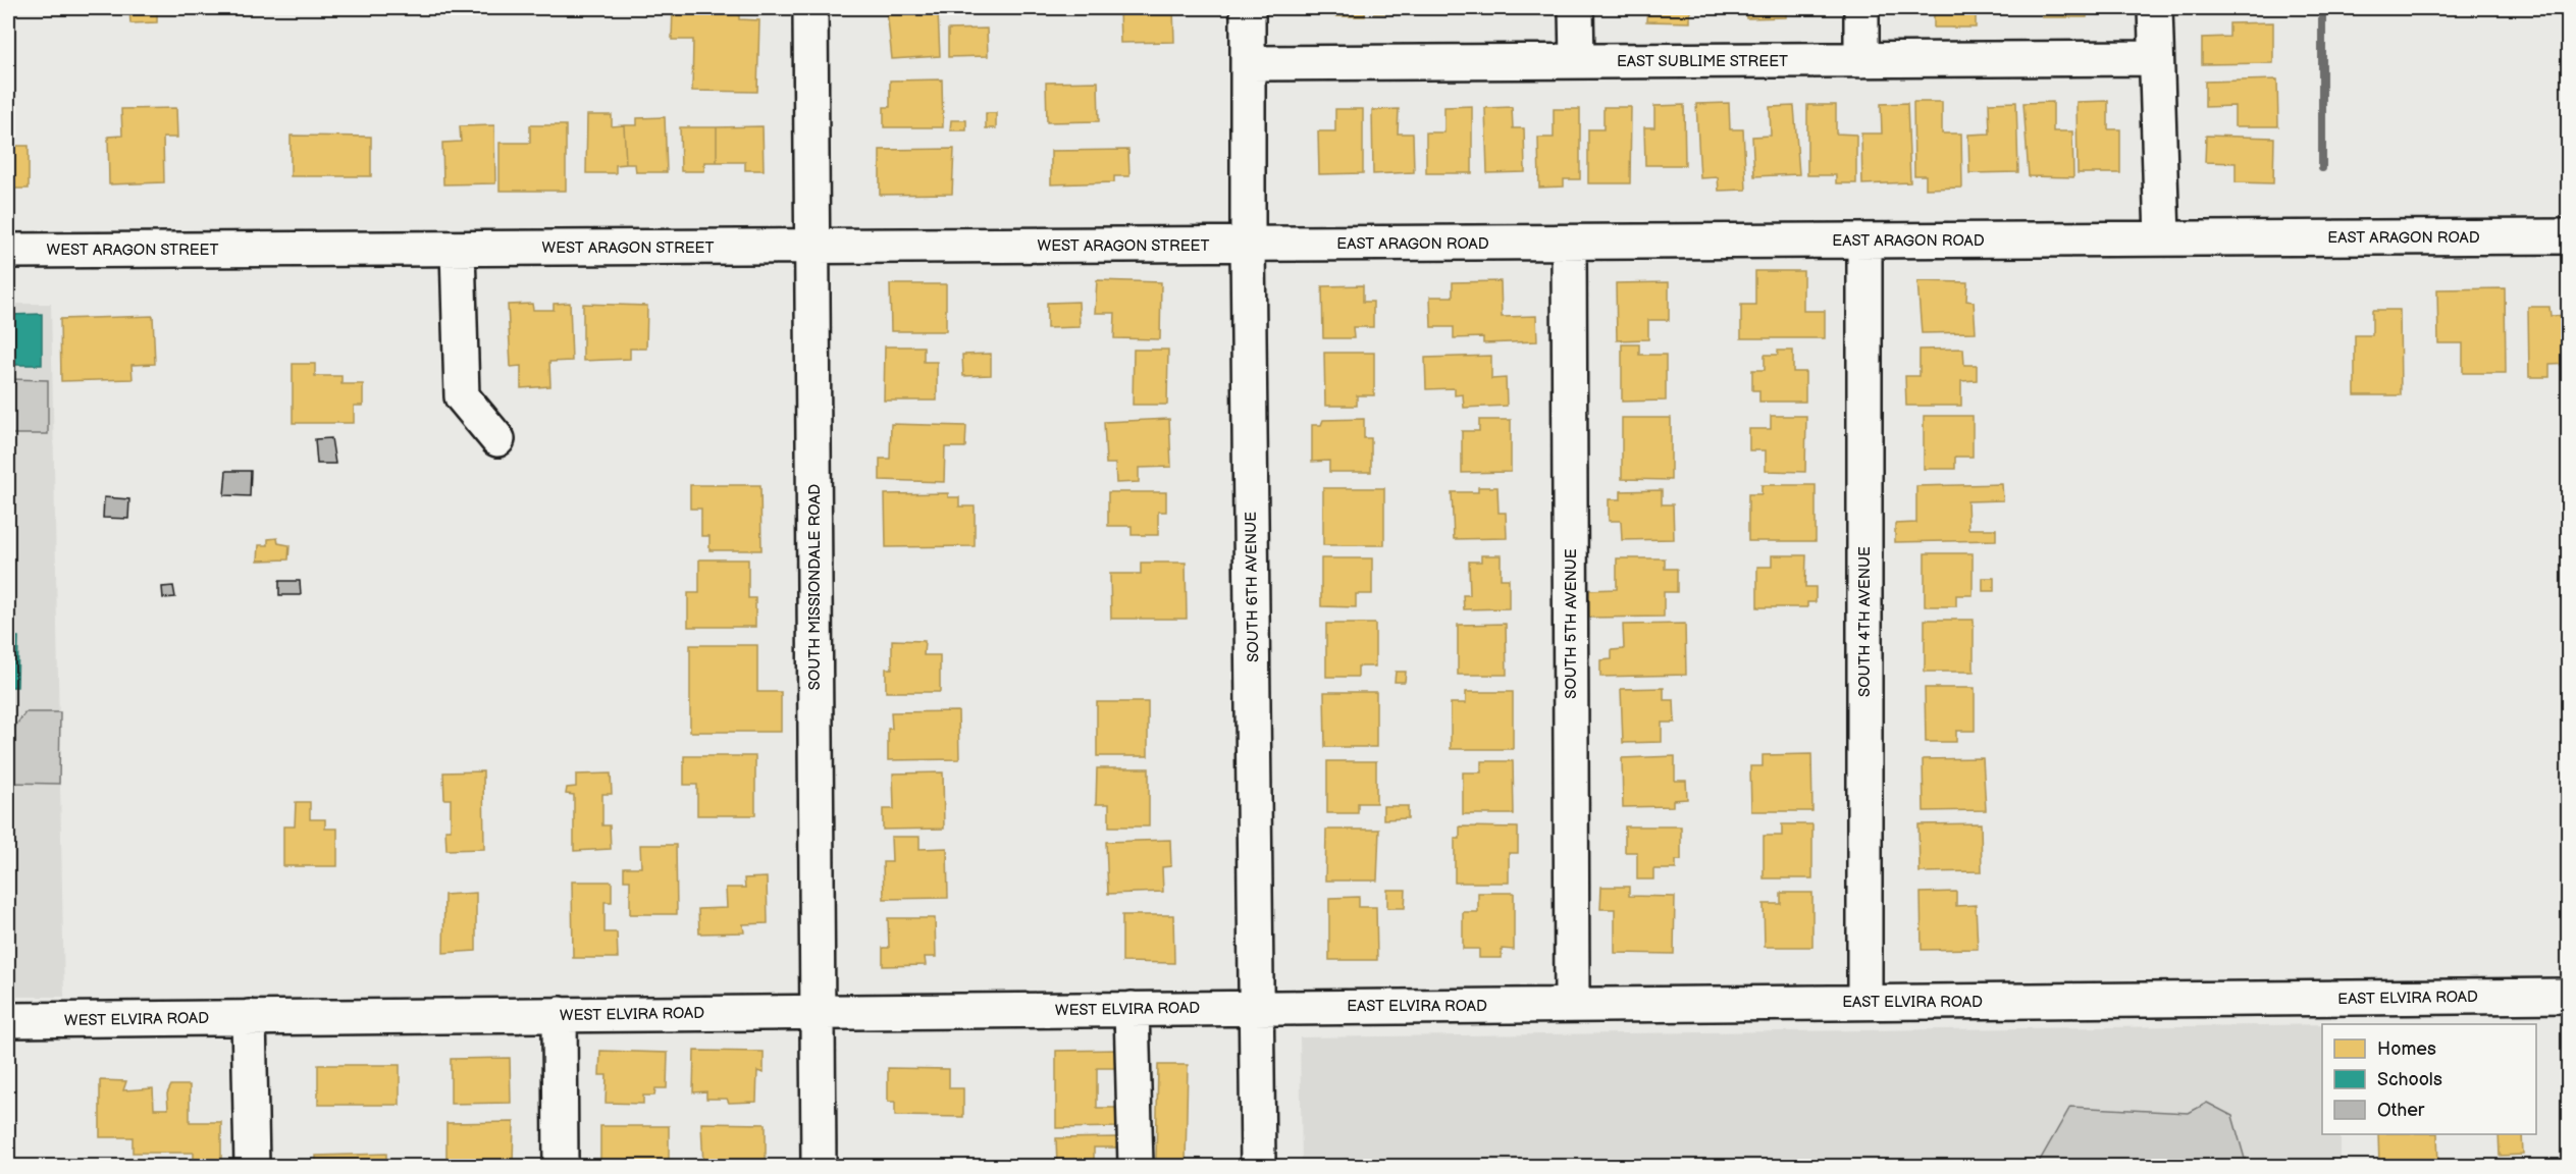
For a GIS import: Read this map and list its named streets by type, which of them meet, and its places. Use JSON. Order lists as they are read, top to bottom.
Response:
{
  "streets": {
    "street": [
      "EAST SUBLIME STREET",
      "EAST ARAGON ROAD",
      "WEST ARAGON STREET",
      "SOUTH MISSIONDALE ROAD",
      "SOUTH 6TH AVENUE",
      "SOUTH 4TH AVENUE",
      "SOUTH 5TH AVENUE",
      "EAST ELVIRA ROAD",
      "WEST ELVIRA ROAD"
    ]
  },
  "crossings": [
    ["EAST SUBLIME STREET", "SOUTH 6TH AVENUE"],
    ["EAST ARAGON ROAD", "WEST ARAGON STREET"],
    ["EAST ARAGON ROAD", "SOUTH 6TH AVENUE"],
    ["EAST ARAGON ROAD", "SOUTH 4TH AVENUE"],
    ["EAST ARAGON ROAD", "SOUTH 5TH AVENUE"],
    ["WEST ARAGON STREET", "SOUTH MISSIONDALE ROAD"],
    ["WEST ARAGON STREET", "SOUTH 6TH AVENUE"],
    ["SOUTH MISSIONDALE ROAD", "WEST ELVIRA ROAD"],
    ["SOUTH 6TH AVENUE", "EAST ELVIRA ROAD"],
    ["SOUTH 6TH AVENUE", "WEST ELVIRA ROAD"],
    ["SOUTH 4TH AVENUE", "EAST ELVIRA ROAD"],
    ["SOUTH 5TH AVENUE", "EAST ELVIRA ROAD"],
    ["EAST ELVIRA ROAD", "WEST ELVIRA ROAD"]
  ],
  "legend": ["Homes", "Schools", "Other"]
}
